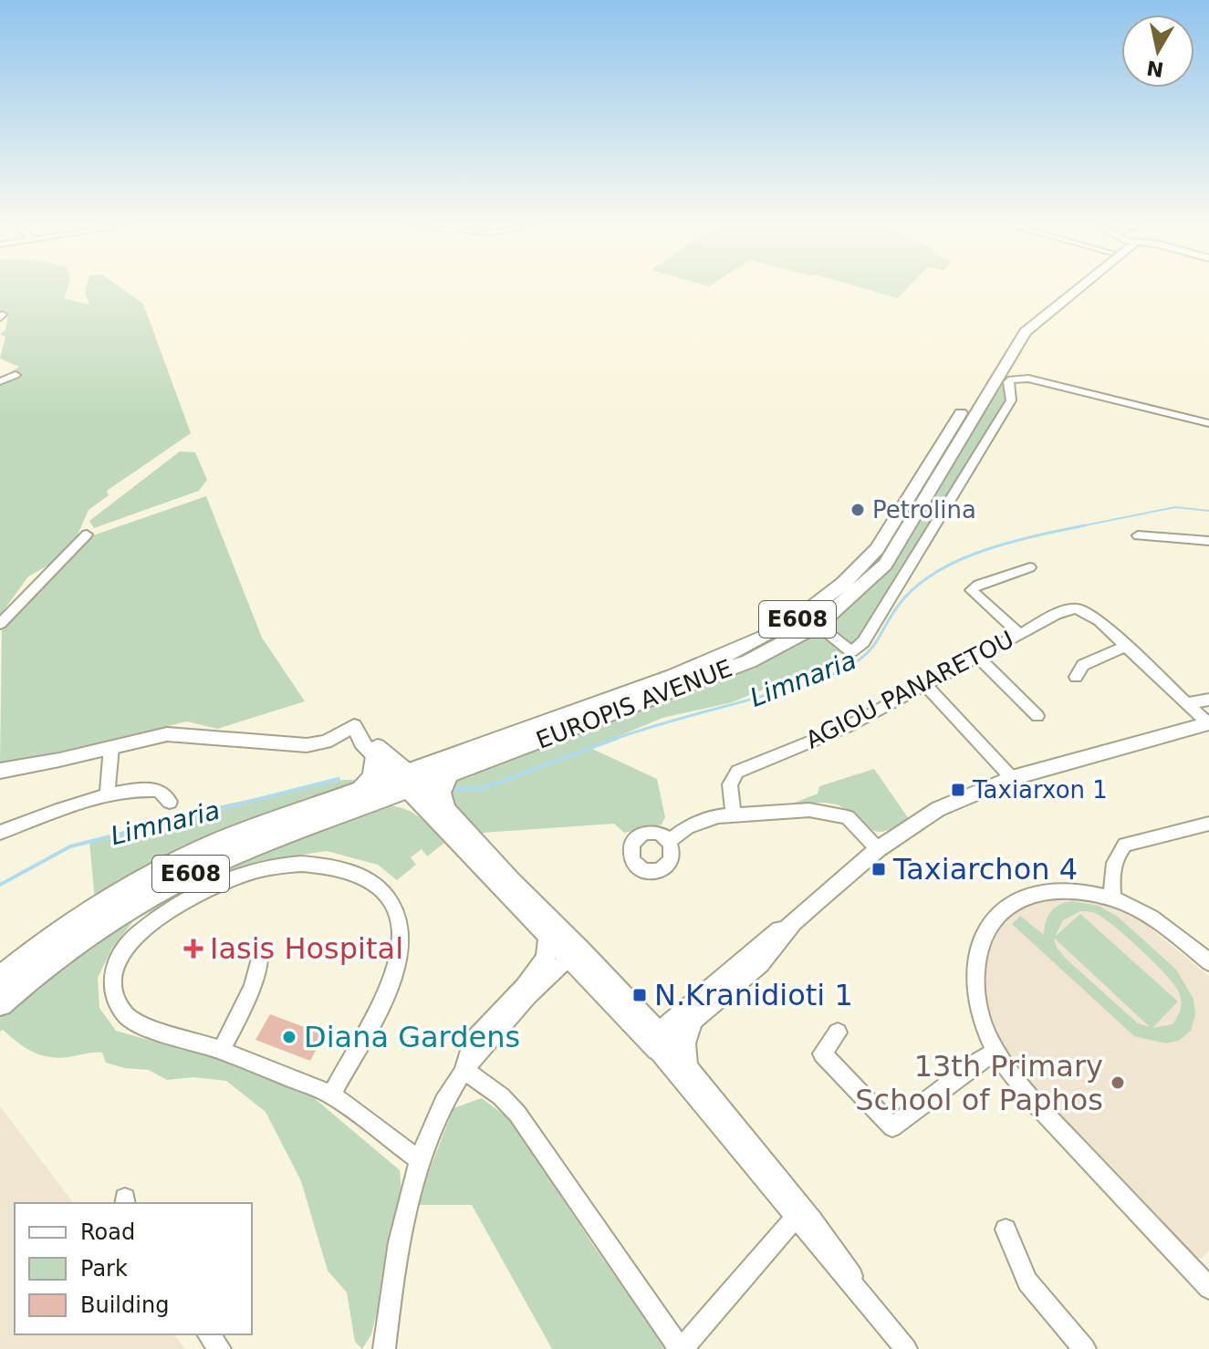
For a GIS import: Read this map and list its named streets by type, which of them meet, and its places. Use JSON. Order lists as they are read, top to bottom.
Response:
{
  "streets": {
    "highway": ["E608", "EUROPIS AVENUE"],
    "street": ["AGIOU PANARETOU"]
  },
  "water": ["Limnaria"],
  "places": {
    "other": ["Petrolina", "Diana Gardens", "13th Primary School of Paphos"],
    "transit": ["Taxiarxon 1", "Taxiarchon 4", "N.Kranidioti 1"],
    "health": ["Iasis Hospital"]
  },
  "legend": ["Road", "Park", "Building"],
  "north": "bottom"
}
